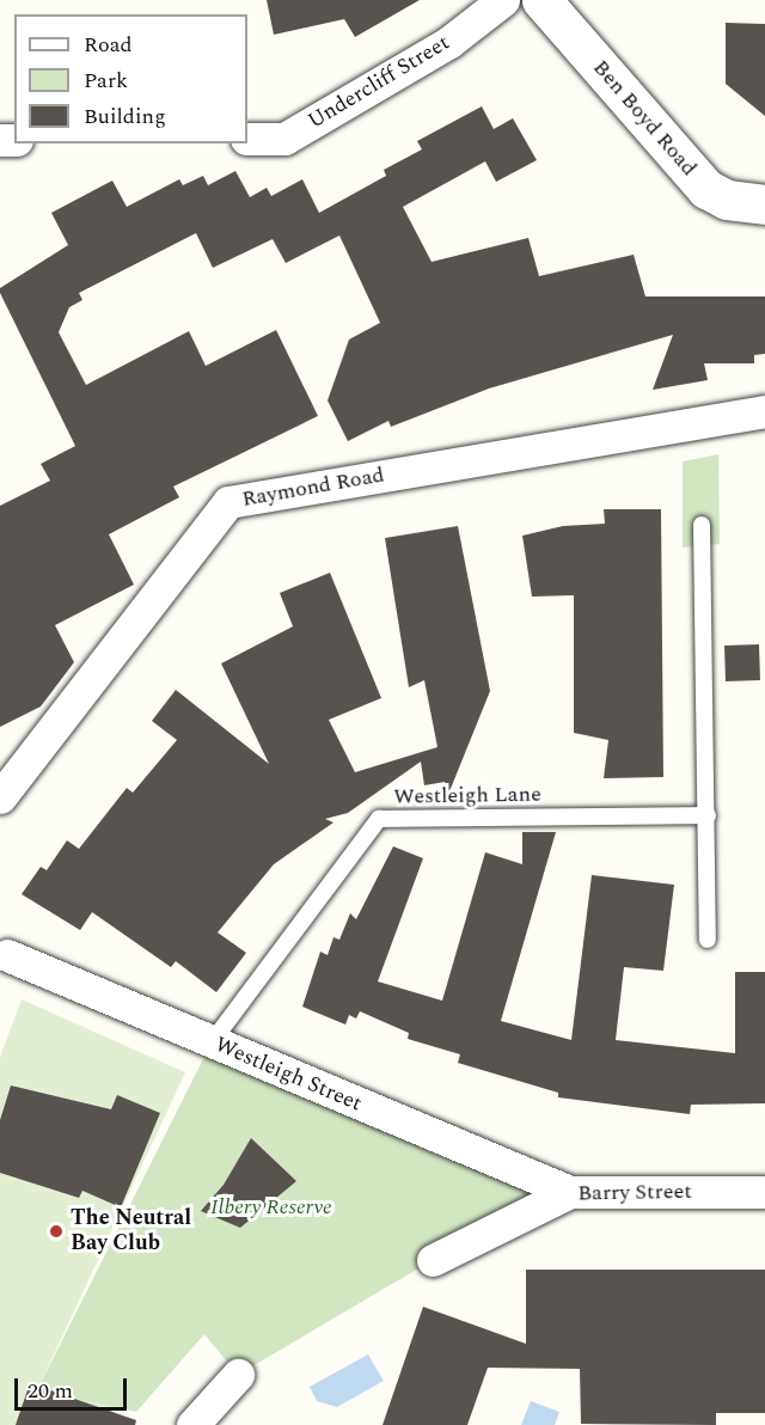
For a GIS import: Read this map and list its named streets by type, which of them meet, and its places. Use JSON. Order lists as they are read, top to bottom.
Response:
{
  "streets": {
    "street": [
      "Undercliff Street",
      "Ben Boyd Road",
      "Raymond Road",
      "Westleigh Street",
      "Barry Street"
    ],
    "lane": ["Westleigh Lane"]
  },
  "crossings": [
    ["Westleigh Lane", "Westleigh Street"],
    ["Westleigh Street", "Barry Street"]
  ],
  "parks": ["Ilbery Reserve"],
  "places": ["The Neutral Bay Club"],
  "legend": ["Road", "Park", "Building"],
  "scale_bar": "20 m"
}
